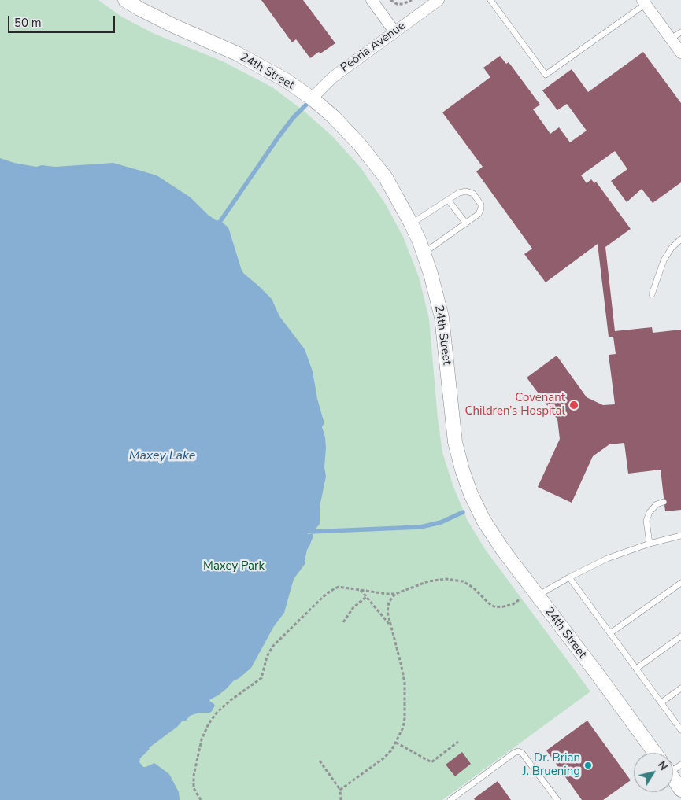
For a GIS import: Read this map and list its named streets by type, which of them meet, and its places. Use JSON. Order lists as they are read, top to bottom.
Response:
{
  "streets": {
    "street": ["Peoria Avenue", "24th Street"]
  },
  "crossings": [
    ["Peoria Avenue", "24th Street"]
  ],
  "water": ["Maxey Lake"],
  "parks": ["Maxey Park"],
  "places": ["Covenant Children’s Hospital", "Dr. Brian J. Bruening"],
  "scale_bar": "50 m",
  "north": "top right"
}
